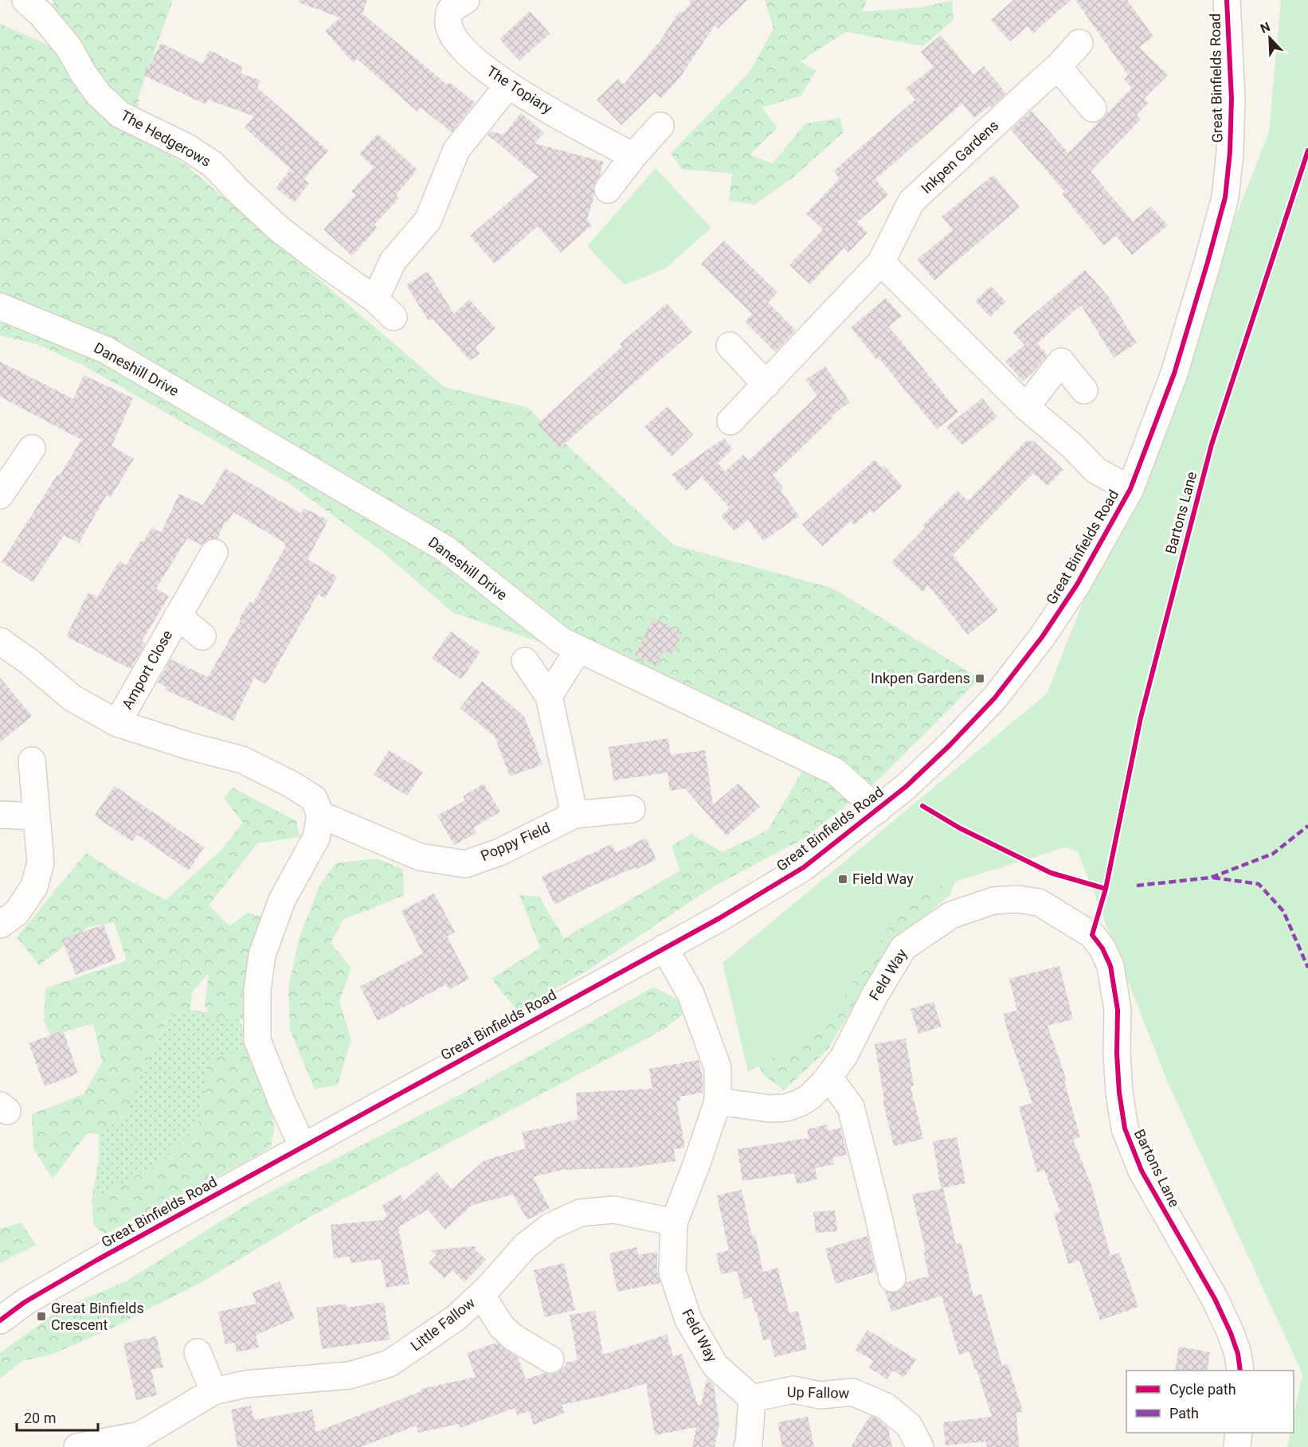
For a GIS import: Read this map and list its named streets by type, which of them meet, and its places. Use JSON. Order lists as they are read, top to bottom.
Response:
{
  "streets": {
    "street": [
      "Great Binfields Road",
      "The Topiary",
      "The Hedgerows",
      "Inkpen Gardens",
      "Daneshill Drive",
      "Bartons Lane",
      "Amport Close",
      "Poppy Field",
      "Feld Way",
      "Little Fallow",
      "Up Fallow"
    ]
  },
  "crossings": [
    ["Great Binfields Road", "Daneshill Drive"],
    ["Great Binfields Road", "Feld Way"],
    ["Bartons Lane", "Feld Way"],
    ["Feld Way", "Little Fallow"],
    ["Feld Way", "Up Fallow"]
  ],
  "places": {
    "transit": ["Inkpen Gardens", "Field Way", "Great Binfields Crescent"]
  },
  "legend": ["Cycle path", "Path"],
  "scale_bar": "20 m",
  "north": "top left"
}
